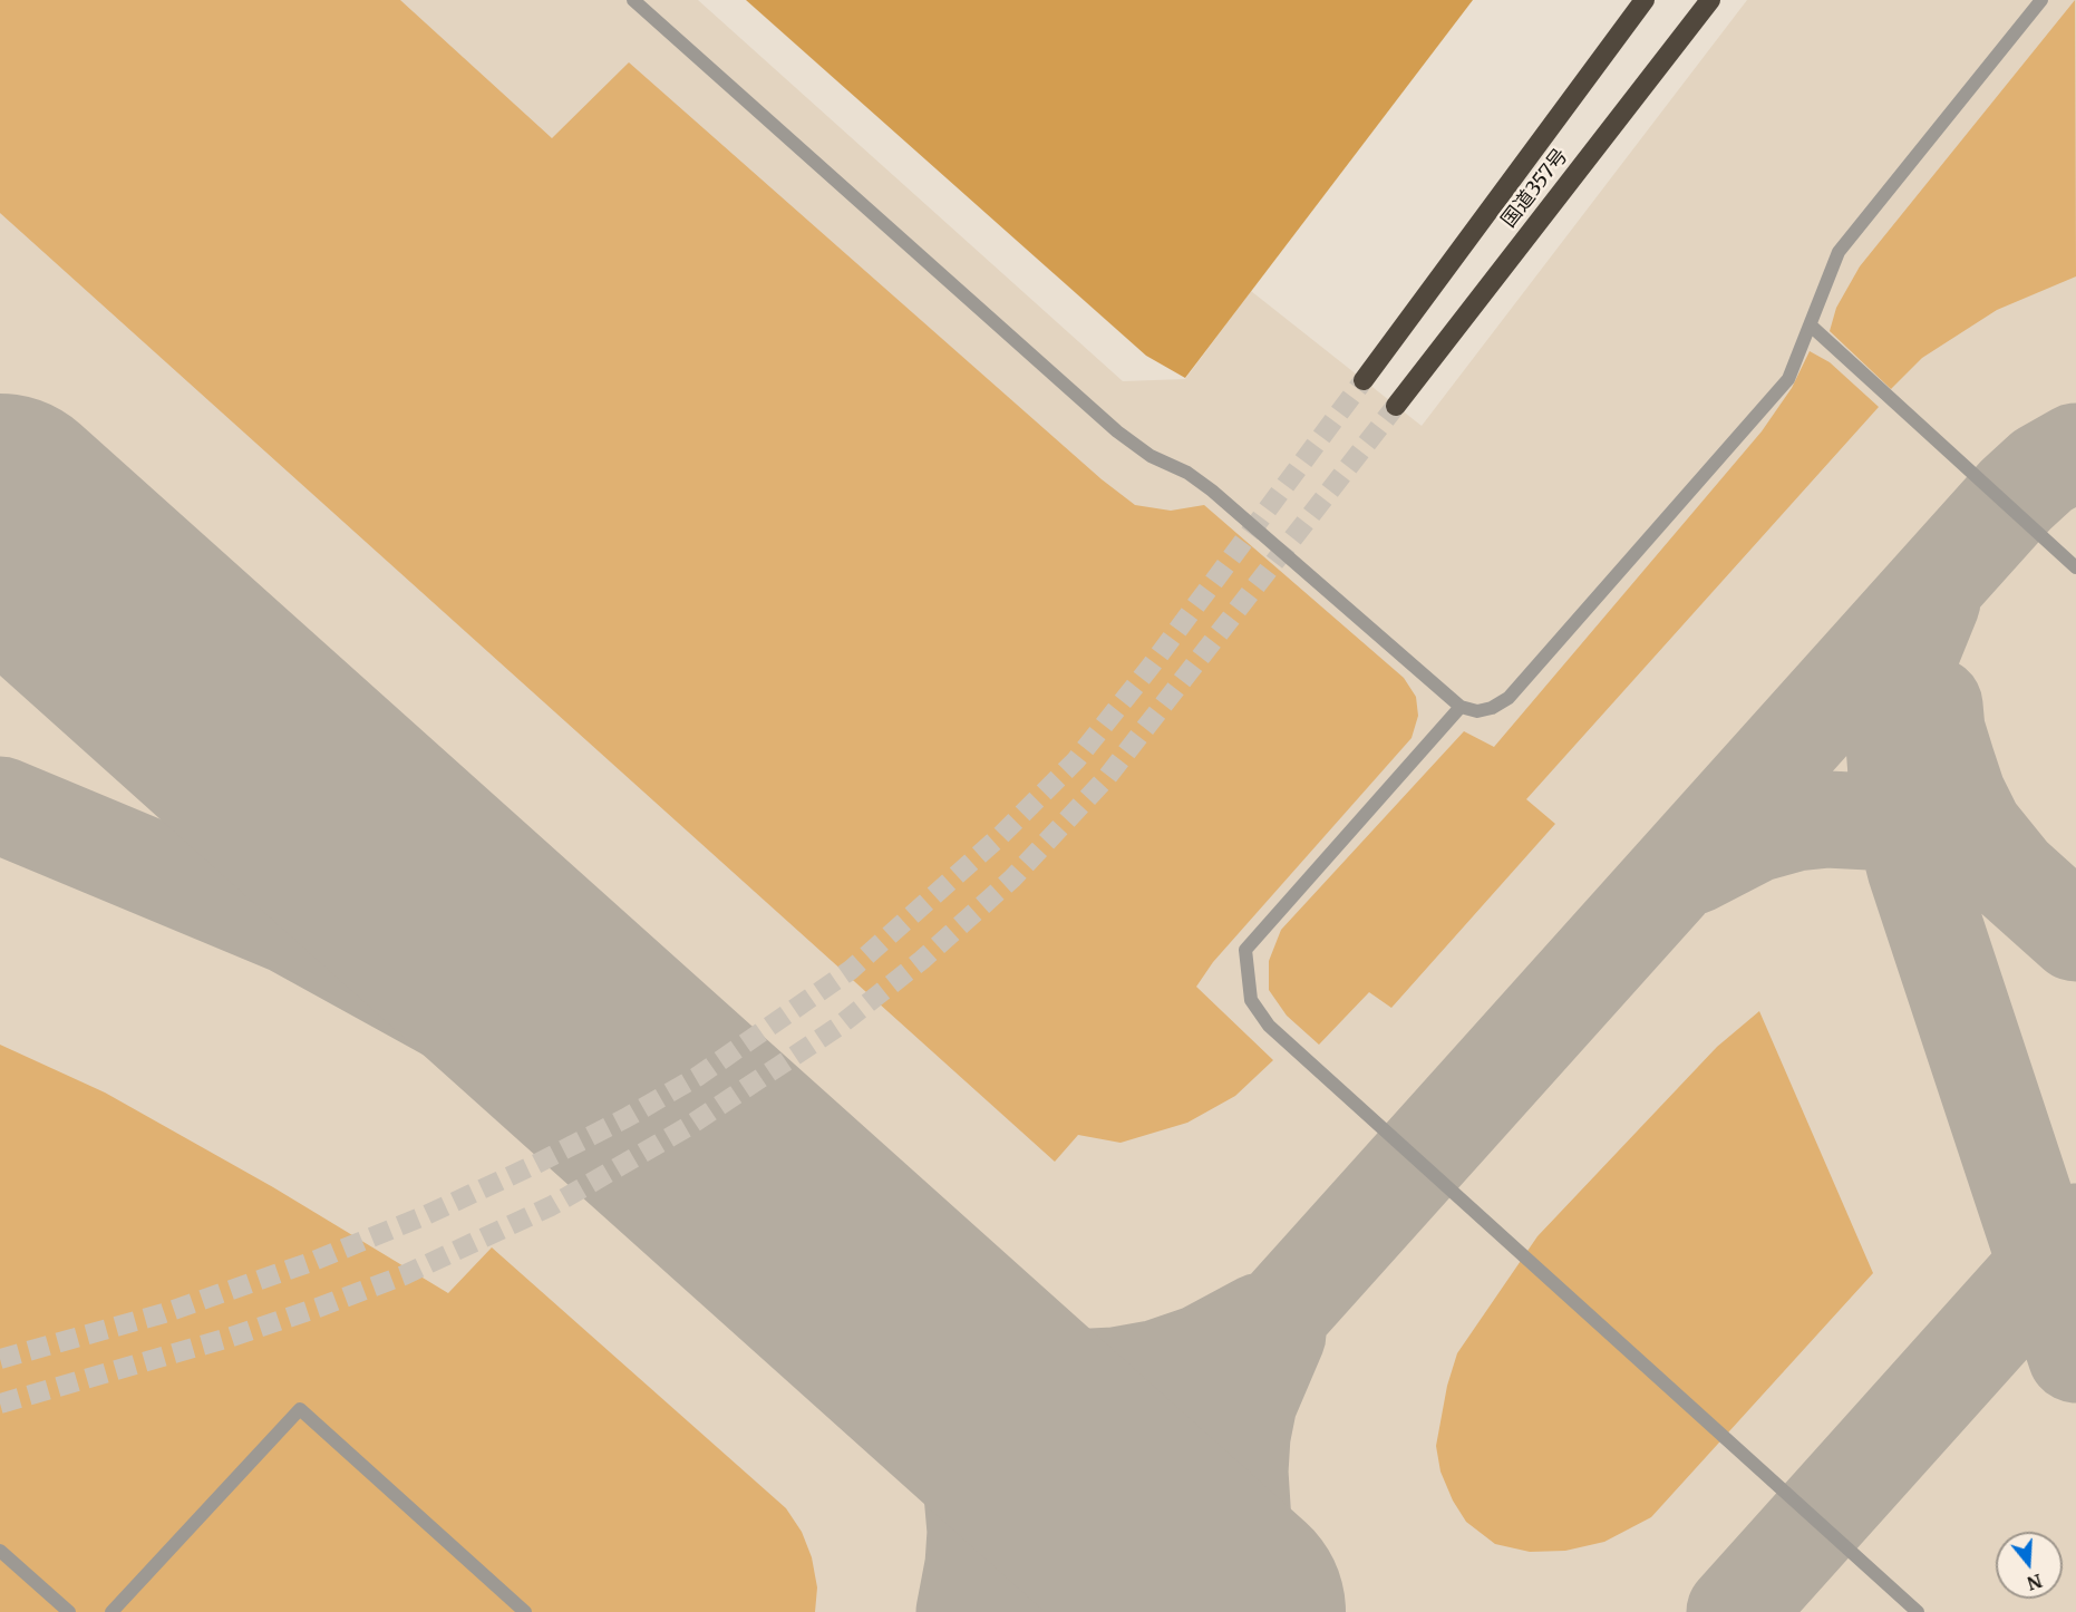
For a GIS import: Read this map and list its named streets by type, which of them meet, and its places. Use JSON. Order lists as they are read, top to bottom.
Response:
{
  "streets": {
    "highway": ["国道357号"]
  },
  "north": "bottom"
}
